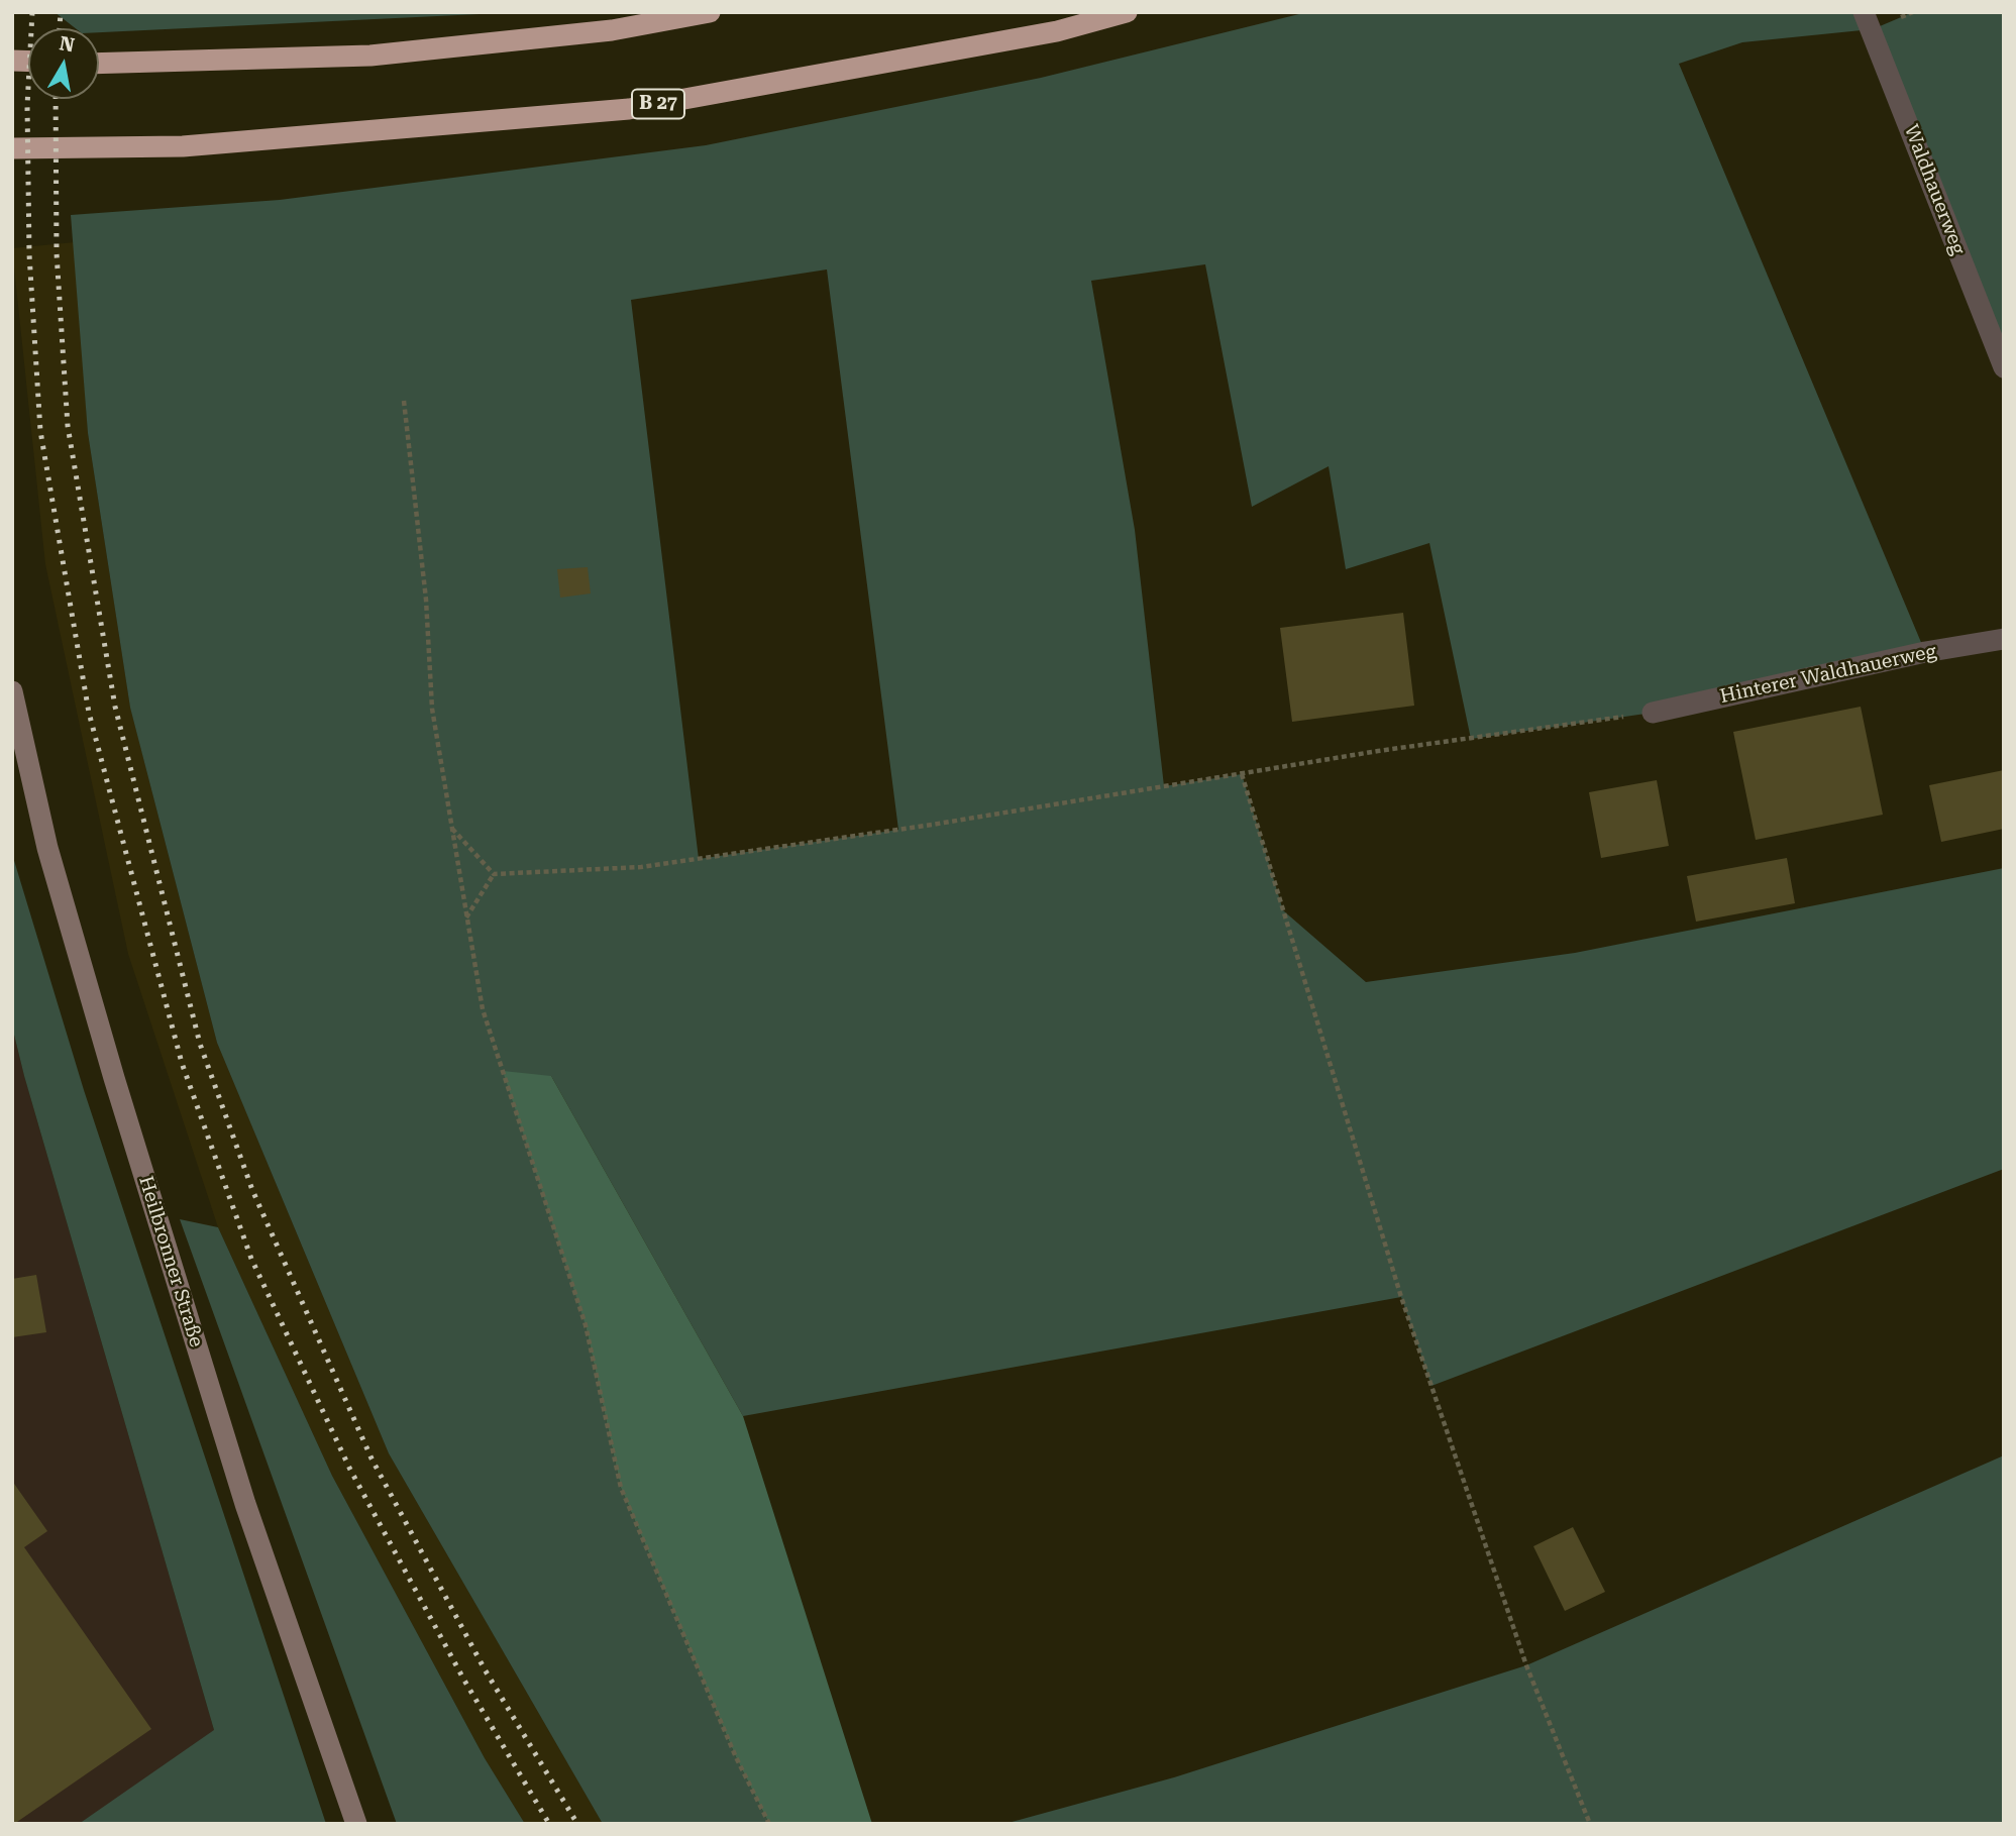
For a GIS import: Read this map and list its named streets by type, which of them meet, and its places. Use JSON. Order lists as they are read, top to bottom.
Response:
{
  "streets": {
    "highway": ["B 27"],
    "street": ["Waldhauerweg", "Hinterer Waldhauerweg", "Heilbronner Straße"]
  },
  "north": "top"
}
